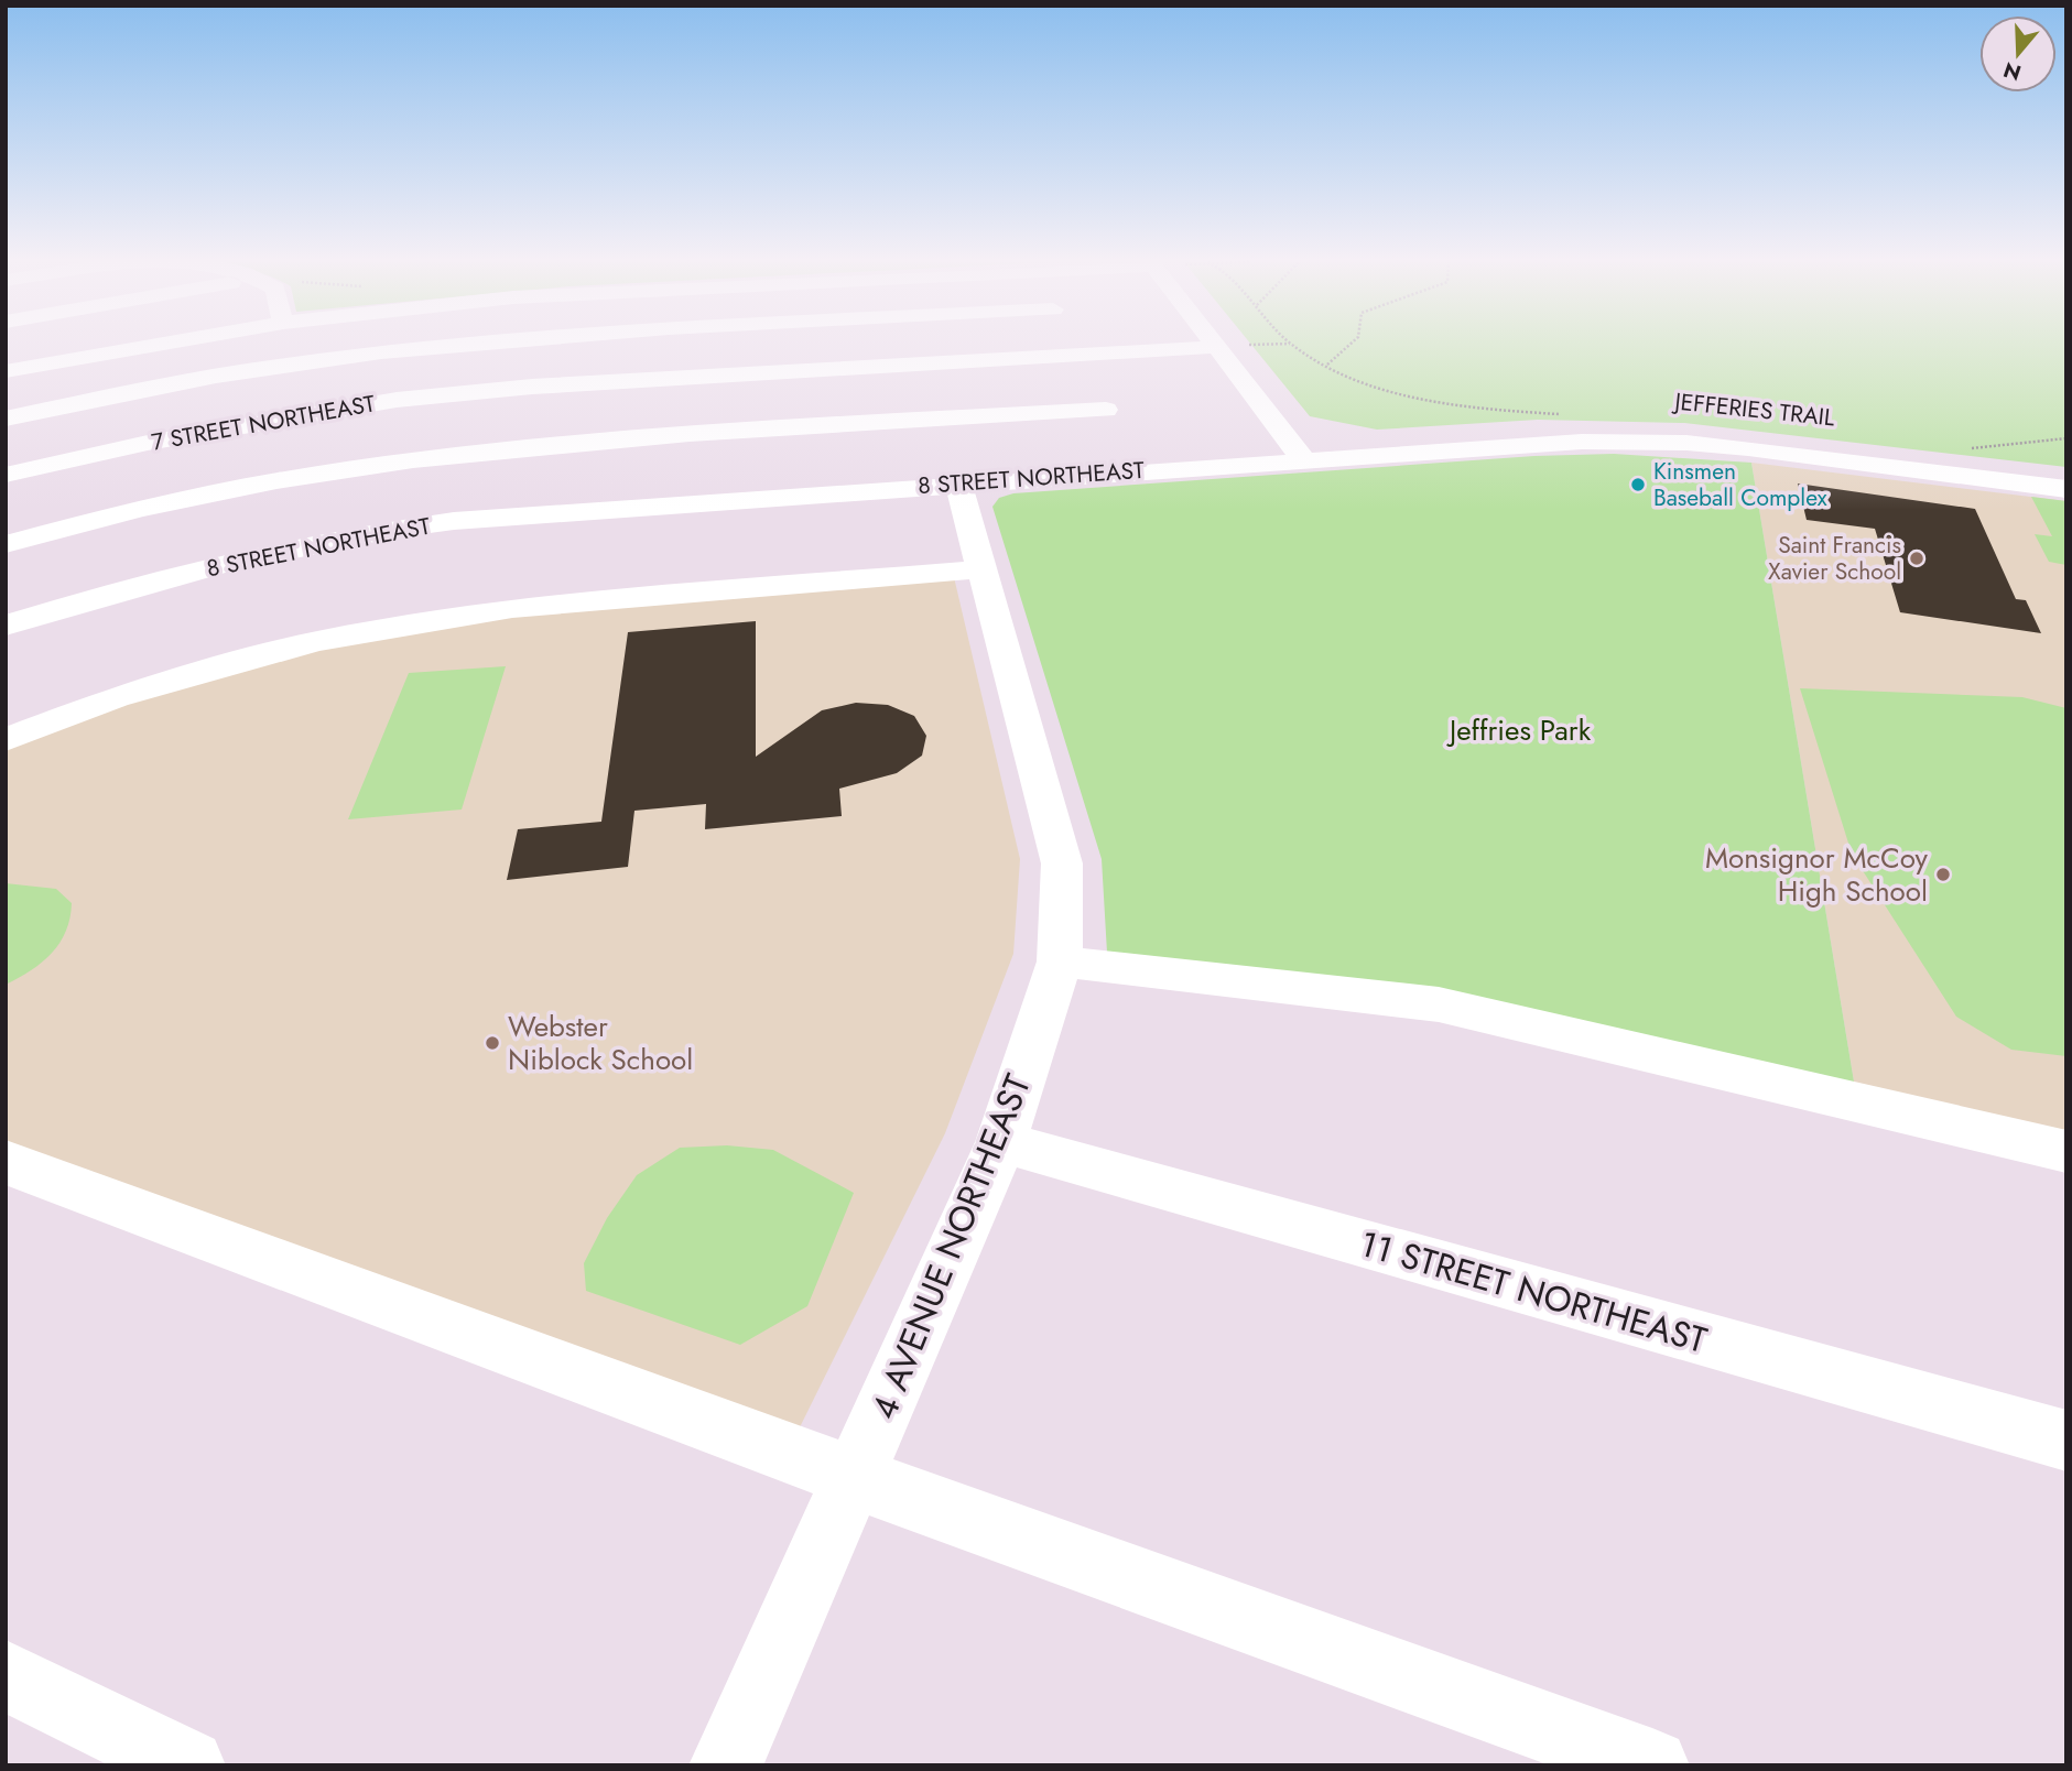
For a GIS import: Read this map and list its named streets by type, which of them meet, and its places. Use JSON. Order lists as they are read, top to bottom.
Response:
{
  "streets": {
    "street": [
      "7 STREET NORTHEAST",
      "8 STREET NORTHEAST",
      "4 AVENUE NORTHEAST",
      "11 STREET NORTHEAST"
    ]
  },
  "crossings": [
    ["8 STREET NORTHEAST", "4 AVENUE NORTHEAST"],
    ["4 AVENUE NORTHEAST", "11 STREET NORTHEAST"]
  ],
  "parks": ["Jeffries Park"],
  "places": [
    "Kinsmen Baseball Complex",
    "Saint Francis Xavier School",
    "Monsignor McCoy High School",
    "Webster Niblock School"
  ],
  "north": "bottom"
}
